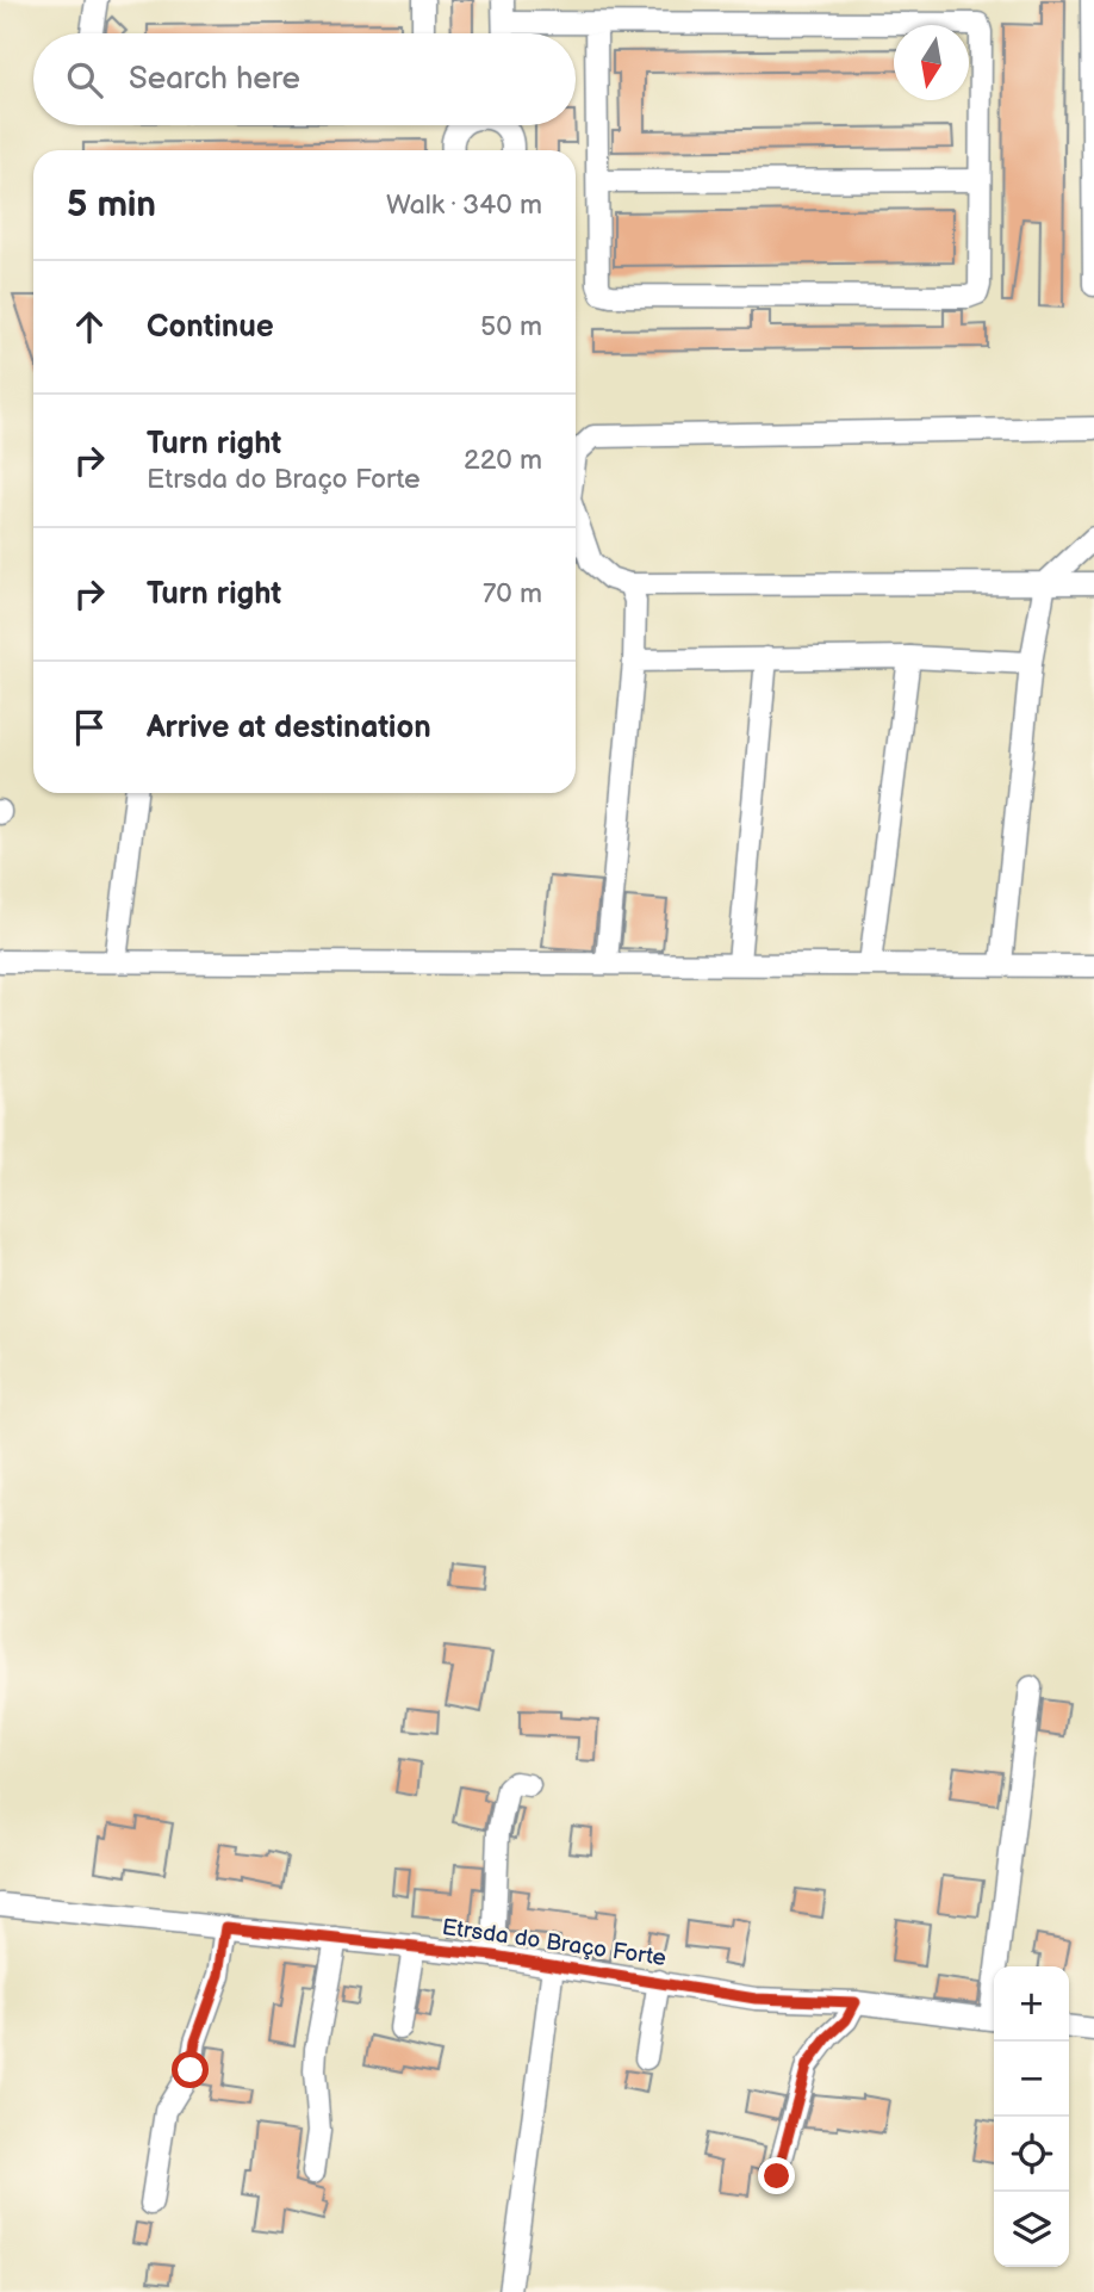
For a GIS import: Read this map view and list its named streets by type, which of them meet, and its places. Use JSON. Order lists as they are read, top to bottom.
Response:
{
  "streets": {
    "street": ["Etrsda do Braço Forte"]
  },
  "north": "bottom",
  "page": {
    "search": "Search here",
    "heading": ["5 min", "Walk · 340 m"],
    "list": [
      ["Continue", "50 m"],
      ["Turn right", "Etrsda do Braço Forte", "220 m"],
      ["Turn right", "70 m"],
      "Arrive at destination"
    ],
    "map_buttons": ["+", "−"]
  }
}
